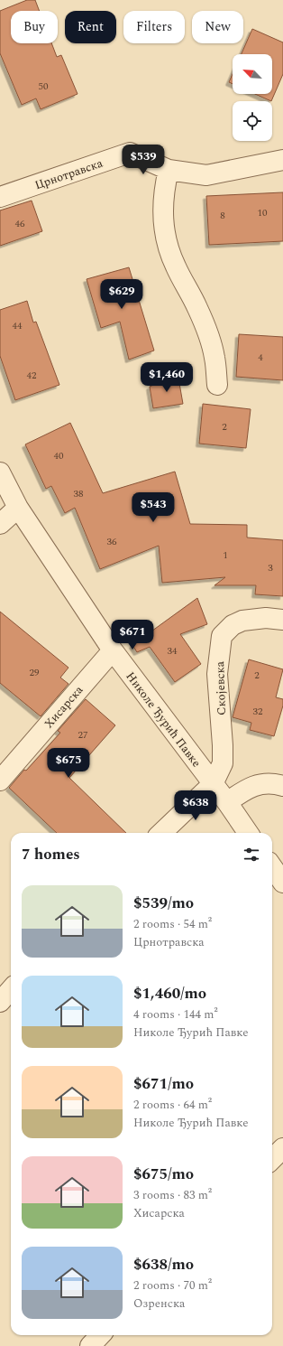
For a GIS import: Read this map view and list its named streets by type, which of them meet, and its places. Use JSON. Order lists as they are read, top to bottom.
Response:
{
  "streets": {
    "street": [
      "Црнотравска",
      "Скојевска",
      "Хисарска",
      "Николе Ђурић Павке"
    ]
  },
  "crossings": [
    ["Скојевска", "Николе Ђурић Павке"],
    ["Хисарска", "Николе Ђурић Павке"]
  ],
  "house_numbers": [
    "50",
    "10",
    "8",
    "46",
    "44",
    "4",
    "42",
    "2",
    "40",
    "38",
    "36",
    "1",
    "3",
    "34",
    "29",
    "2",
    "32",
    "27"
  ],
  "north": "top left",
  "page": {
    "chip": [
      "Buy",
      "Rent",
      "Filters",
      "New"
    ],
    "price": [
      "$539",
      "$629",
      "$1,460",
      "$543",
      "$671",
      "$675",
      "$638"
    ],
    "heading": "7 homes",
    "list": [
      {
        "name": "$539/mo",
        "note": "2 rooms · 54 m² · Црнотравска"
      },
      {
        "name": "$1,460/mo",
        "note": "4 rooms · 144 m² · Николе Ђурић Павке"
      },
      {
        "name": "$671/mo",
        "note": "2 rooms · 64 m² · Николе Ђурић Павке"
      },
      {
        "name": "$675/mo",
        "note": "3 rooms · 83 m² · Хисарска"
      },
      {
        "name": "$638/mo",
        "note": "2 rooms · 70 m² · Озренска"
      }
    ]
  }
}
